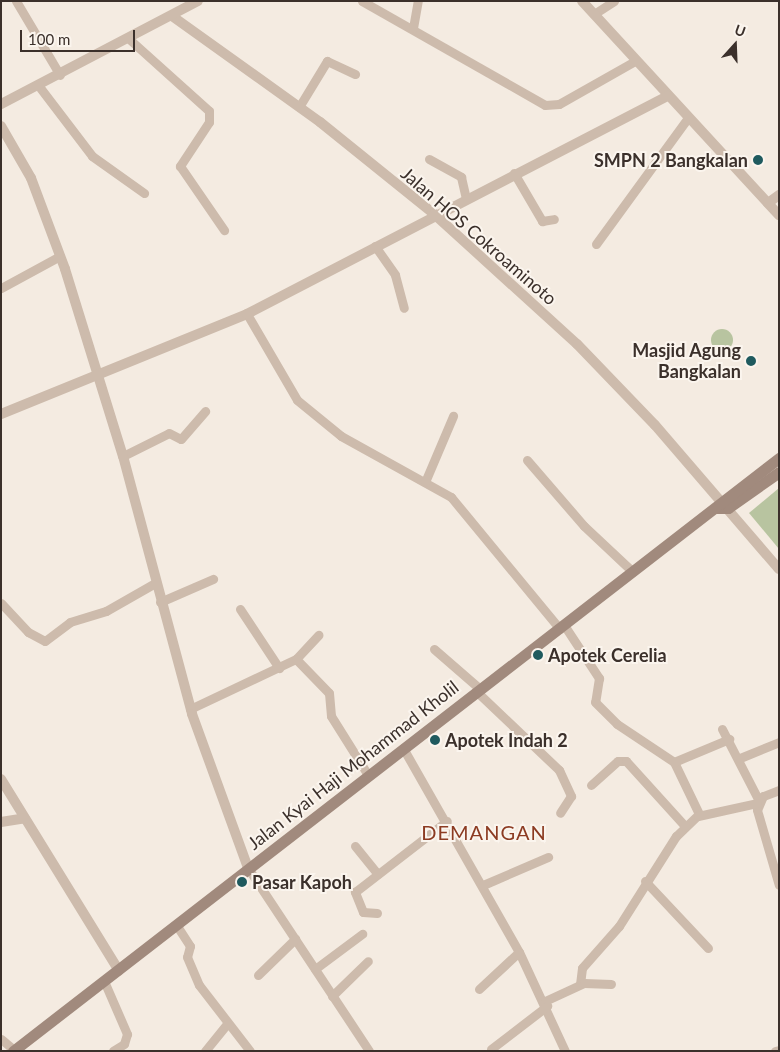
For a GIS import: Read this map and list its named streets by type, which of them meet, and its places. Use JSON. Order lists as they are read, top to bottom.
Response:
{
  "streets": {
    "main road": ["Jalan Kyai Haji Mohammad Kholil"],
    "street": ["Jalan HOS Cokroaminoto"]
  },
  "crossings": [
    ["Jalan HOS Cokroaminoto", "Jalan Kyai Haji Mohammad Kholil"]
  ],
  "districts": ["DEMANGAN"],
  "places": [
    "SMPN 2 Bangkalan",
    "Masjid Agung Bangkalan",
    "Apotek Cerelia",
    "Apotek Indah 2",
    "Pasar Kapoh"
  ],
  "scale_bar": "100 m",
  "north": "top"
}
